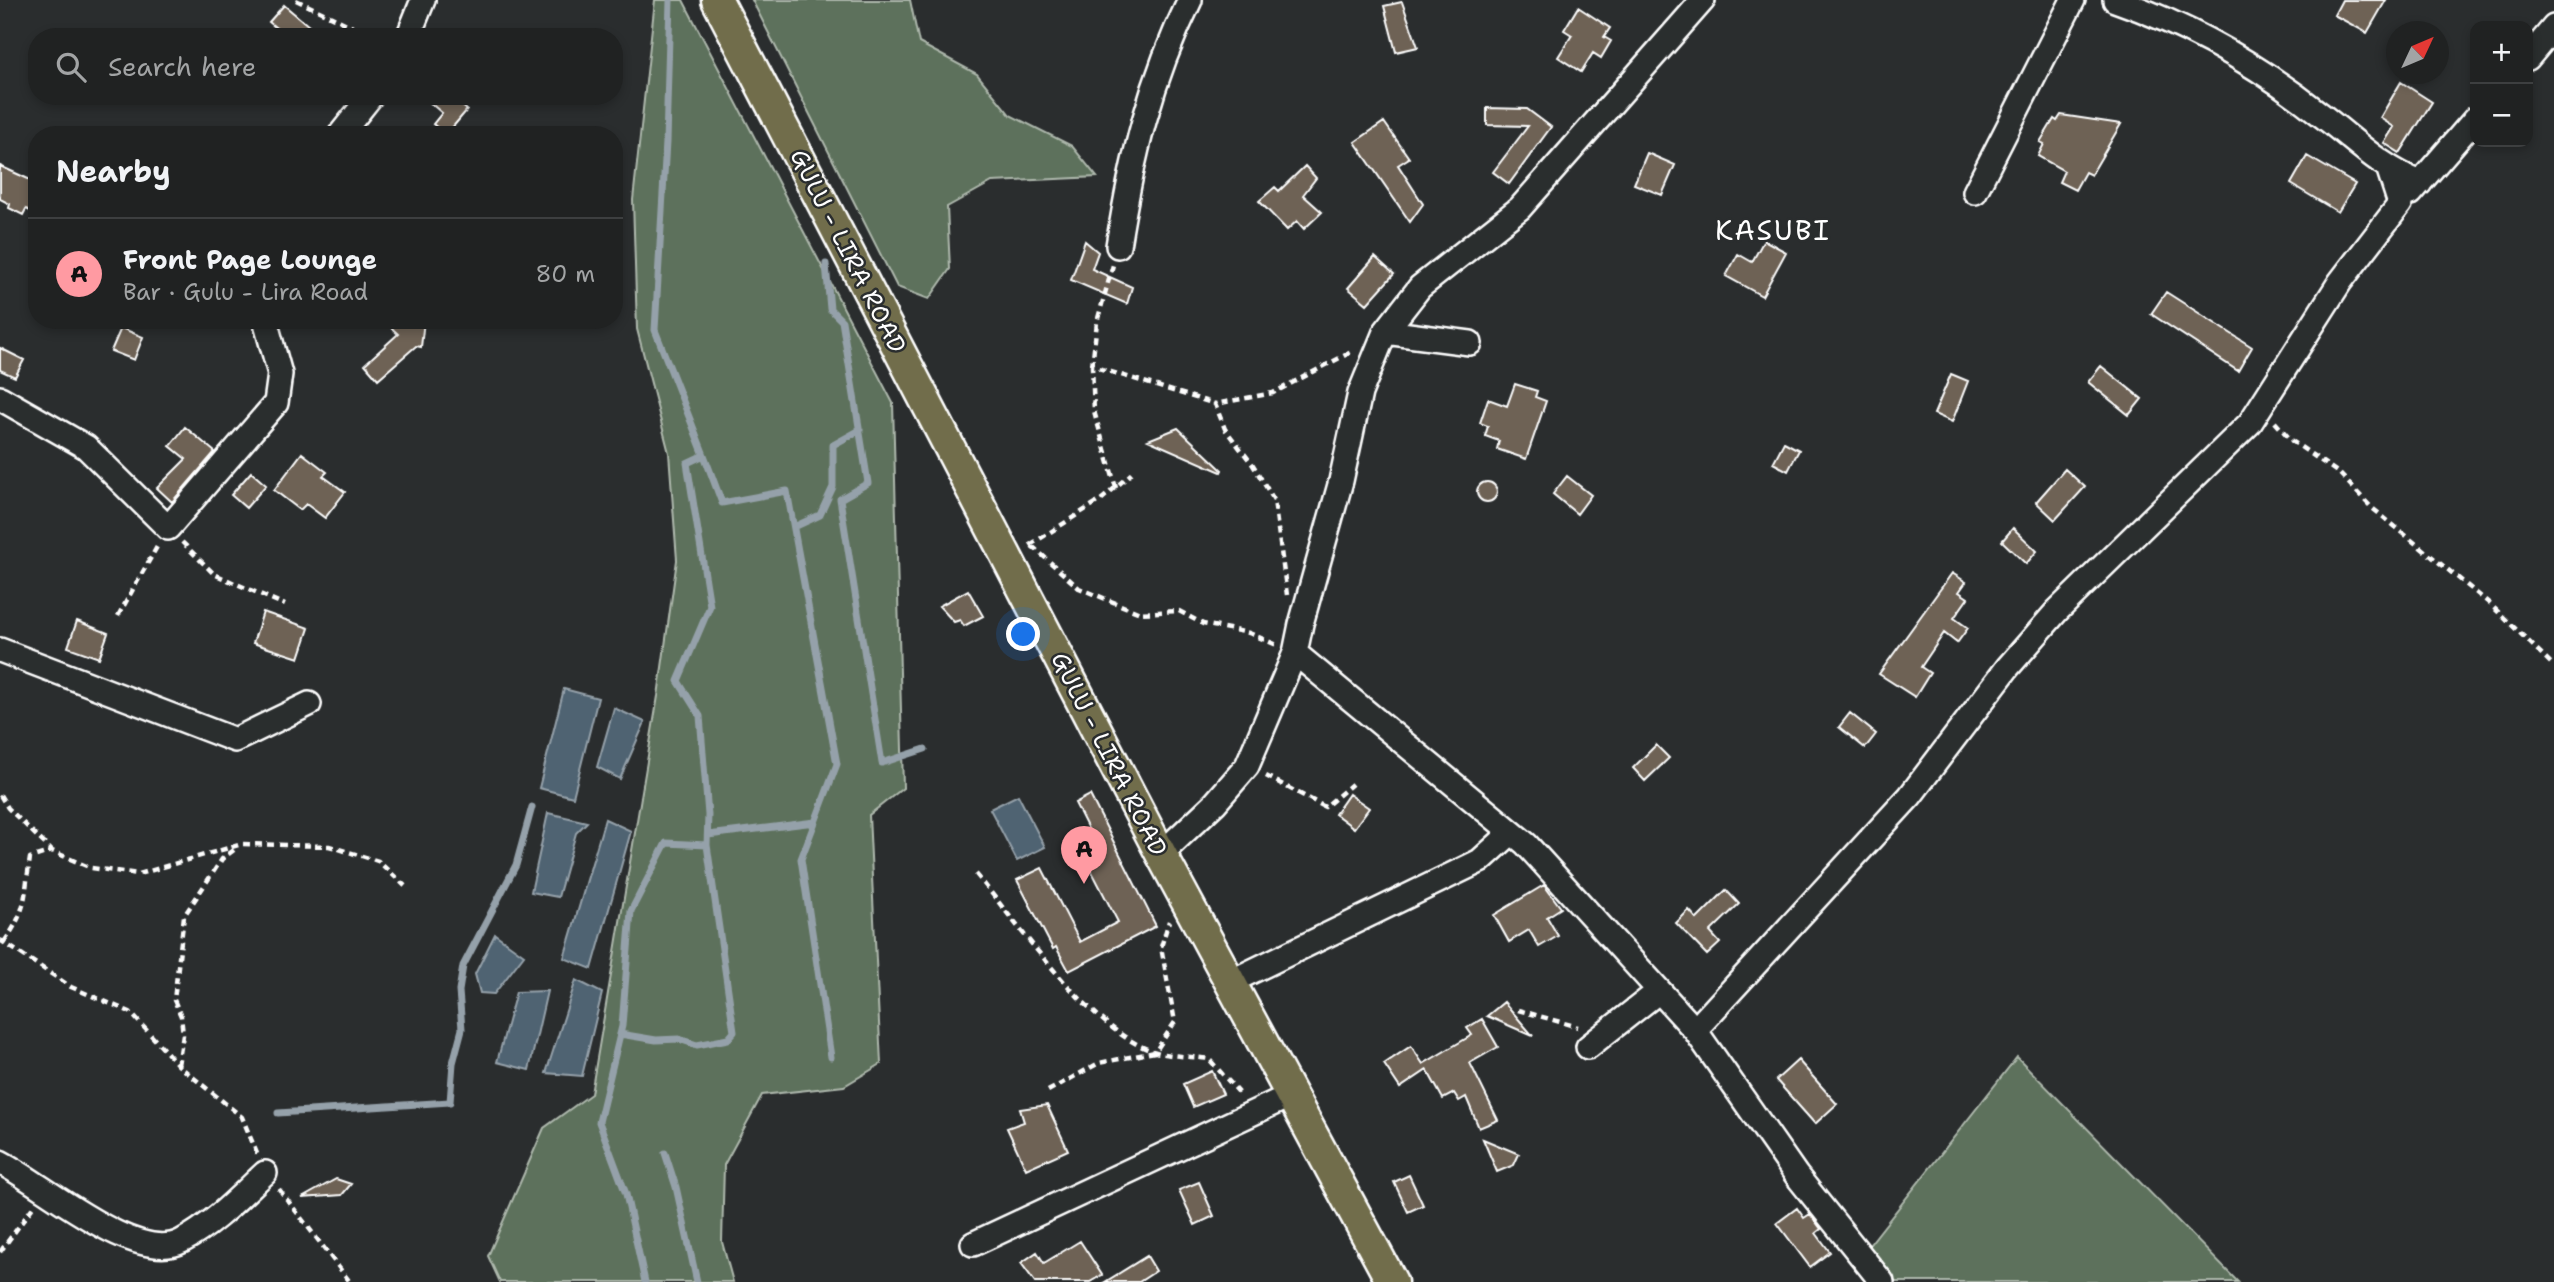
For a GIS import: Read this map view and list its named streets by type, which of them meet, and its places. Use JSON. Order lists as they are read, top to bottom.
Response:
{
  "streets": {
    "main road": ["GULU - LIRA ROAD"]
  },
  "districts": ["KASUBI"],
  "north": "top right",
  "page": {
    "map_buttons": ["+", "−"],
    "search": "Search here",
    "heading": "Nearby",
    "list": [
      {
        "mark": "A",
        "name": "Front Page Lounge",
        "note": "Bar · Gulu - Lira Road",
        "value": "80 m"
      }
    ],
    "pins": "A"
  }
}
